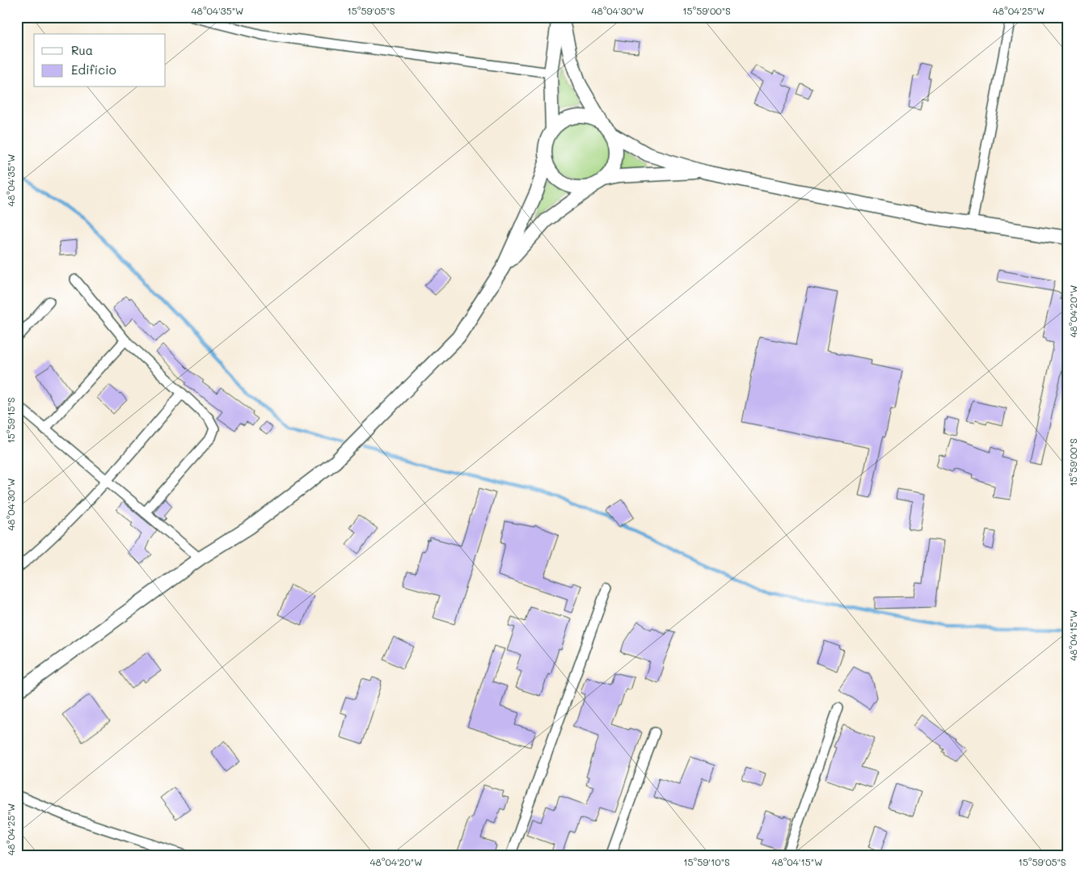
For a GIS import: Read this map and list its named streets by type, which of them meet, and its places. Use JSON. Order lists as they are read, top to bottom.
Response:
{
  "legend": ["Rua", "Edifício"],
  "coordinates": [
    "48°04'35\"W",
    "15°59'05\"S",
    "48°04'30\"W",
    "15°59'00\"S",
    "48°04'25\"W",
    "48°04'20\"W",
    "15°59'15\"S",
    "48°04'15\"W",
    "15°59'10\"S"
  ]
}
